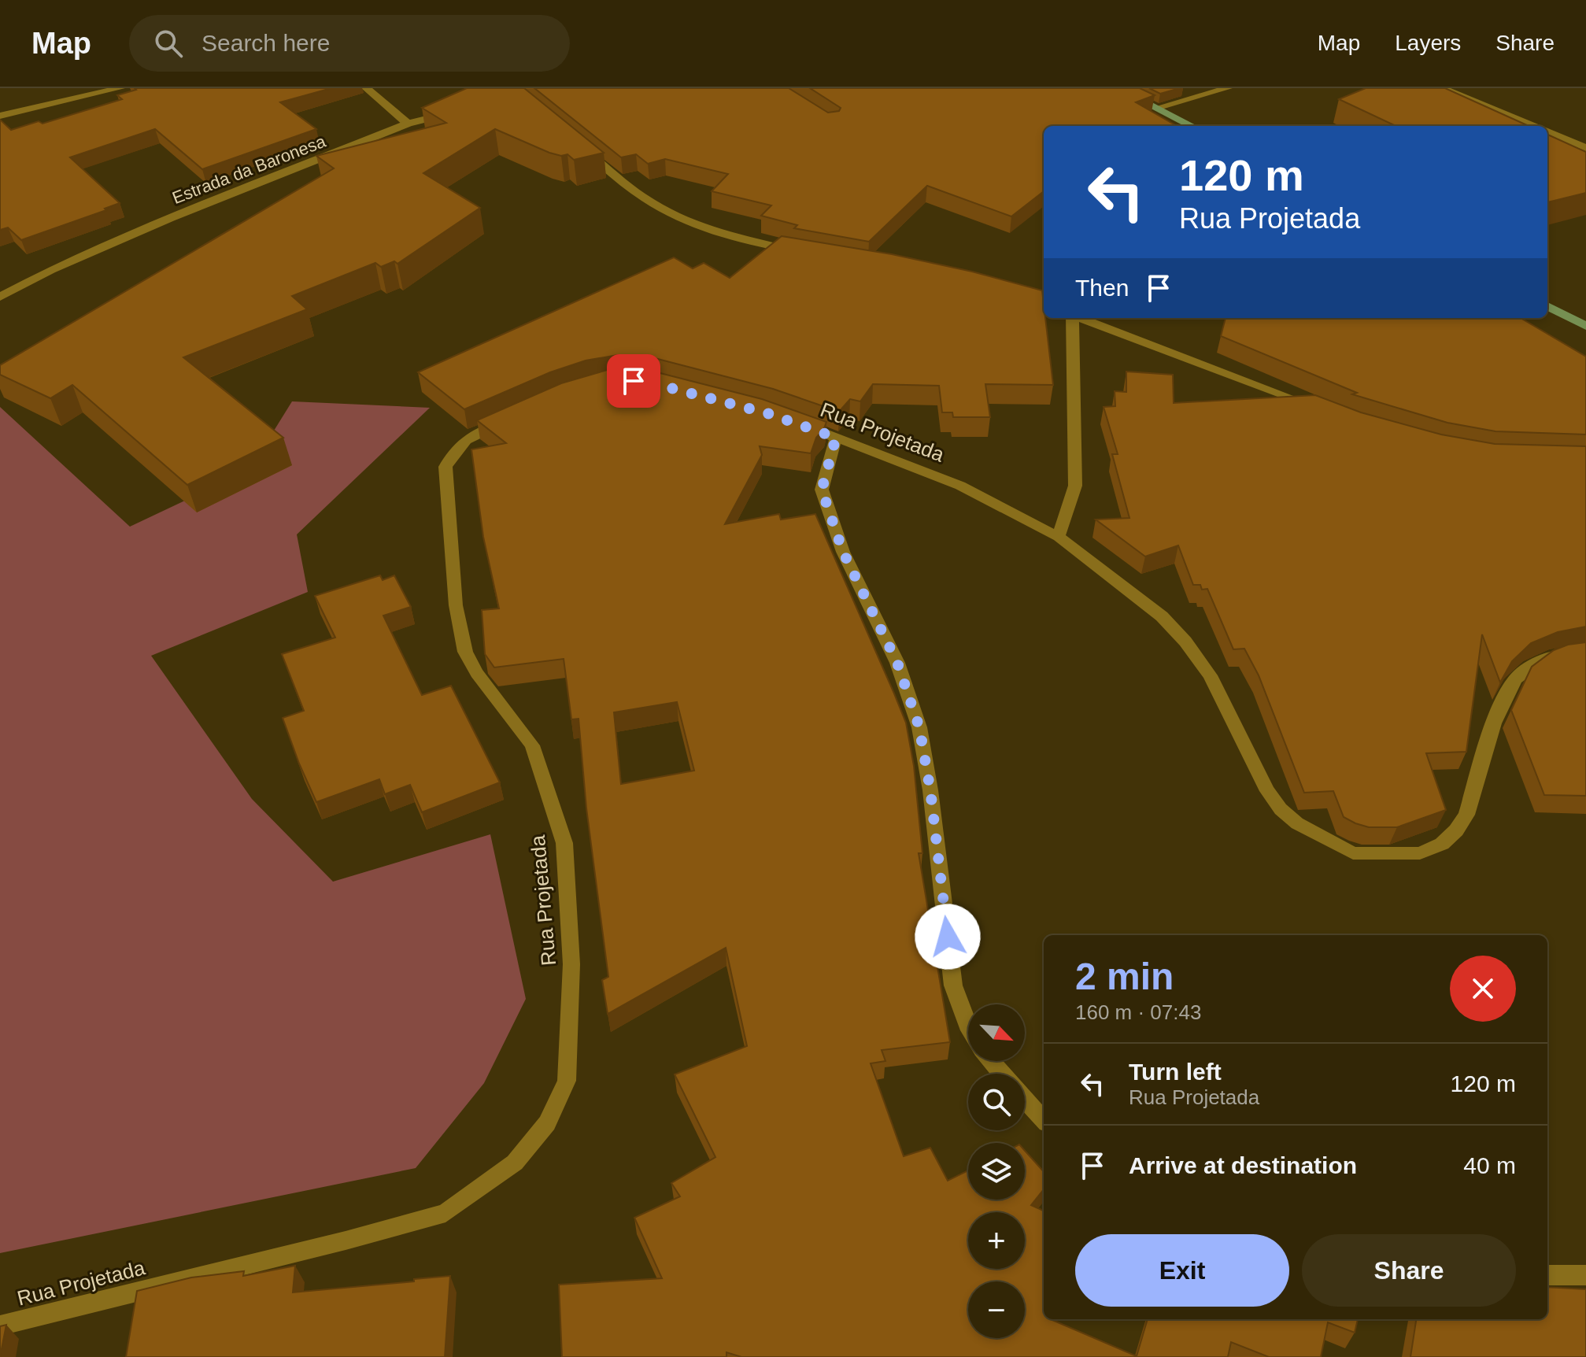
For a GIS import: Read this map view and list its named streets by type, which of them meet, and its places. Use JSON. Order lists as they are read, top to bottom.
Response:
{
  "streets": {
    "street": ["Estrada da Baronesa", "Rua Projetada"]
  },
  "north": "bottom right",
  "page": {
    "header": "Map",
    "search": "Search here",
    "nav": ["Map", "Layers", "Share"],
    "turn": ["120 m", "Rua Projetada"],
    "then": "Then",
    "heading": ["2 min", "160 m · 07:43"],
    "map_buttons": ["+", "−"],
    "list": [
      {
        "name": "Turn left",
        "note": "Rua Projetada",
        "value": "120 m"
      },
      {
        "name": "Arrive at destination",
        "value": "40 m"
      }
    ],
    "buttons": ["Exit", "Share"]
  }
}
